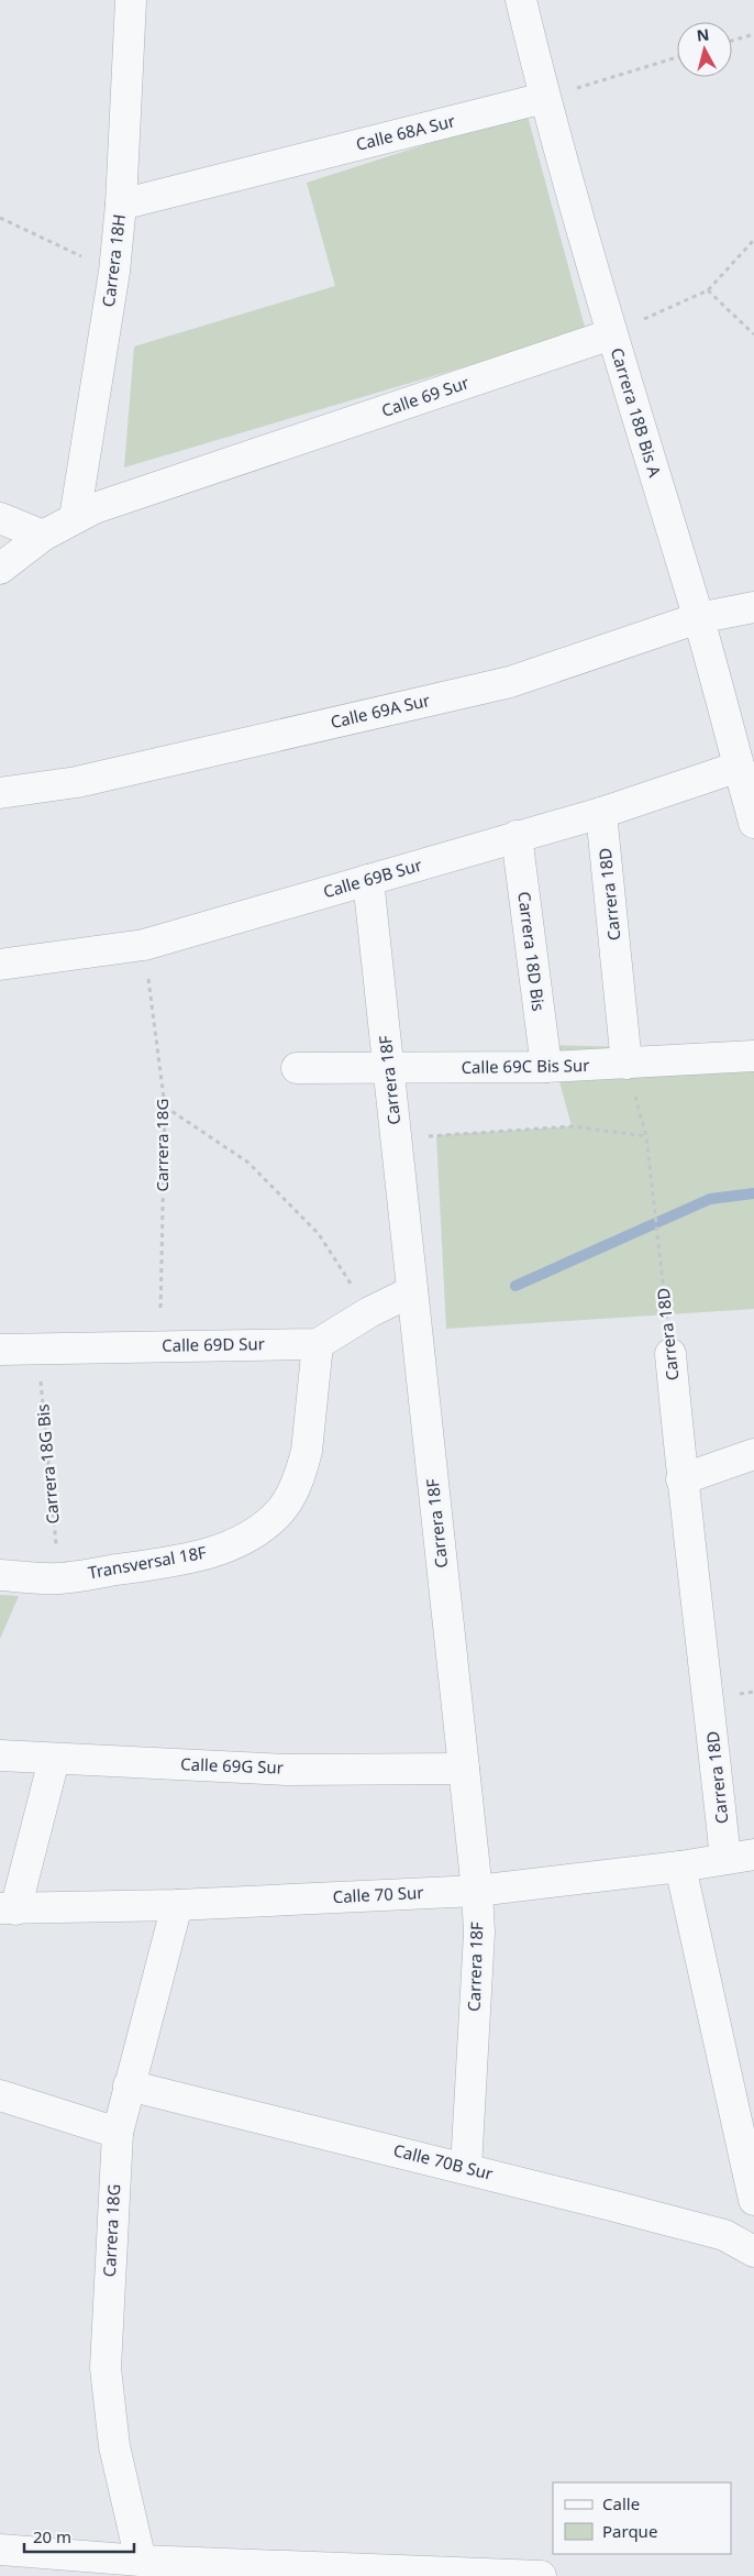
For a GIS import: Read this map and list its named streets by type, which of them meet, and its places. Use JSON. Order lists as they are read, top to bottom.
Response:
{
  "streets": {
    "street": [
      "Calle 68A Sur",
      "Carrera 18H",
      "Calle 69 Sur",
      "Carrera 18B Bis A",
      "Calle 69A Sur",
      "Calle 69B Sur",
      "Carrera 18D",
      "Carrera 18D Bis",
      "Calle 69C Bis Sur",
      "Carrera 18F",
      "Carrera 18G",
      "Calle 69D Sur",
      "Transversal 18F",
      "Calle 69G Sur",
      "Calle 70 Sur",
      "Calle 70B Sur"
    ],
    "path": ["Carrera 18G Bis"]
  },
  "crossings": [
    ["Calle 68A Sur", "Carrera 18H"],
    ["Calle 68A Sur", "Carrera 18B Bis A"],
    ["Carrera 18H", "Calle 69 Sur"],
    ["Calle 69 Sur", "Carrera 18B Bis A"],
    ["Carrera 18B Bis A", "Calle 69A Sur"],
    ["Carrera 18B Bis A", "Calle 69B Sur"],
    ["Calle 69B Sur", "Carrera 18D"],
    ["Calle 69B Sur", "Carrera 18D Bis"],
    ["Calle 69B Sur", "Carrera 18F"],
    ["Calle 69B Sur", "Carrera 18G"],
    ["Carrera 18D", "Calle 69C Bis Sur"],
    ["Carrera 18D", "Calle 70 Sur"],
    ["Carrera 18D Bis", "Calle 69C Bis Sur"],
    ["Calle 69C Bis Sur", "Carrera 18F"],
    ["Carrera 18F", "Calle 69G Sur"],
    ["Carrera 18F", "Calle 70 Sur"],
    ["Carrera 18F", "Calle 70B Sur"],
    ["Carrera 18G", "Calle 69D Sur"],
    ["Carrera 18G", "Calle 70 Sur"],
    ["Carrera 18G", "Calle 70B Sur"],
    ["Calle 69D Sur", "Carrera 18G Bis"],
    ["Calle 69D Sur", "Transversal 18F"],
    ["Carrera 18G Bis", "Transversal 18F"]
  ],
  "legend": ["Calle", "Parque"],
  "scale_bar": "20 m",
  "north": "top"
}
